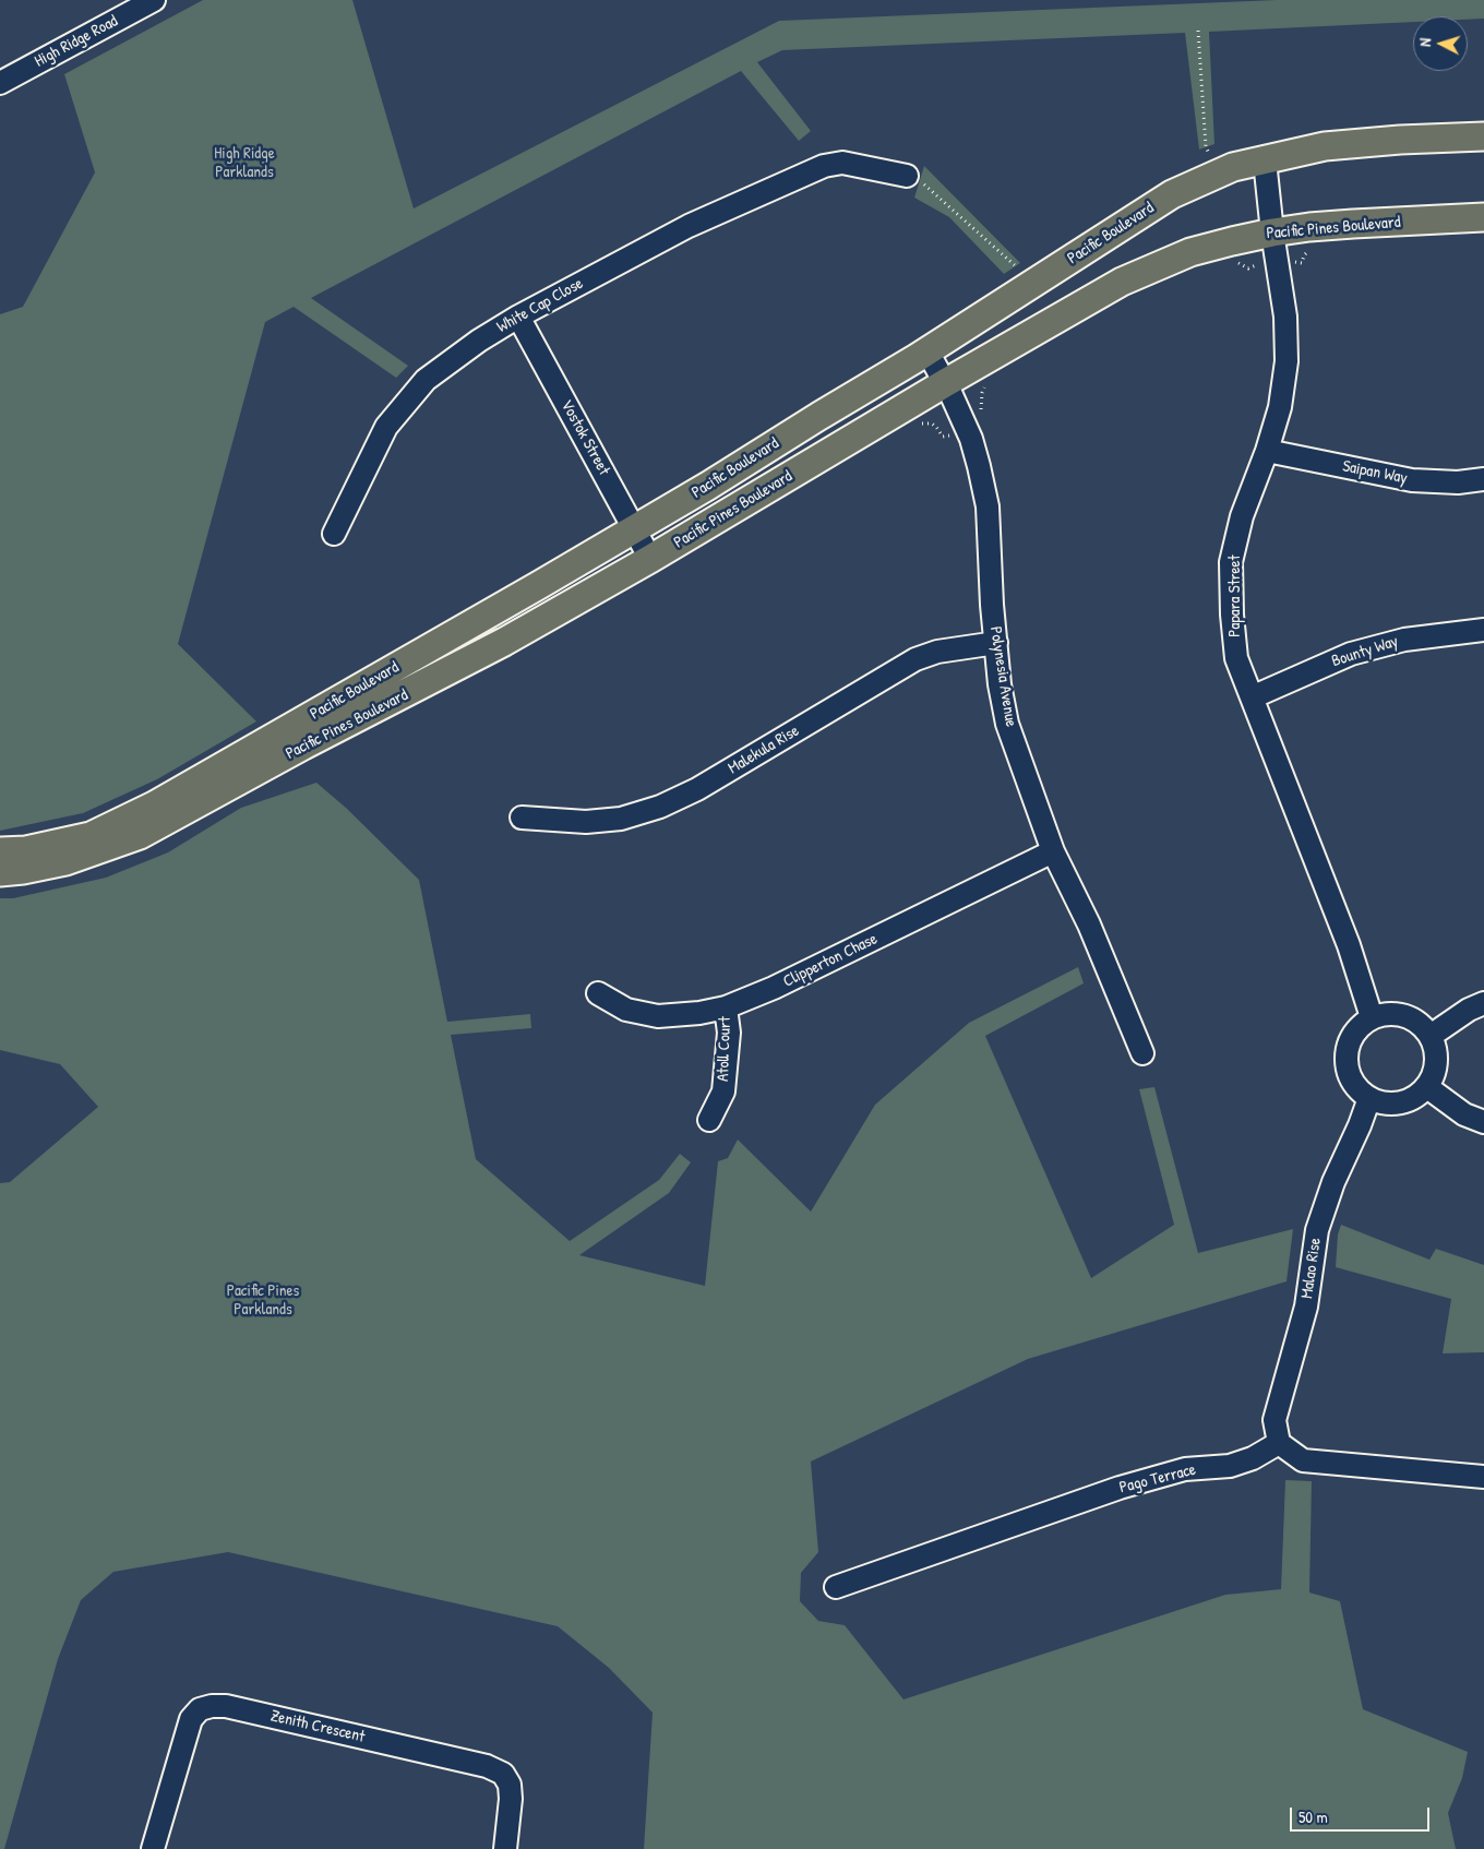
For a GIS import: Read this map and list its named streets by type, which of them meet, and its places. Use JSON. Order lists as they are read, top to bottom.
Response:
{
  "streets": {
    "main road": ["Pacific Pines Boulevard", "Pacific Boulevard"],
    "street": [
      "High Ridge Road",
      "White Cap Close",
      "Vostok Street",
      "Saipan Way",
      "Papara Street",
      "Bounty Way",
      "Polynesia Avenue",
      "Malekula Rise",
      "Clipperton Chase",
      "Atoll Court",
      "Malao Rise",
      "Pago Terrace",
      "Zenith Crescent"
    ]
  },
  "crossings": [
    ["Pacific Pines Boulevard", "Vostok Street"],
    ["Pacific Pines Boulevard", "Papara Street"],
    ["Pacific Pines Boulevard", "Polynesia Avenue"],
    ["Pacific Boulevard", "Vostok Street"],
    ["Pacific Boulevard", "Papara Street"],
    ["Pacific Boulevard", "Polynesia Avenue"],
    ["White Cap Close", "Vostok Street"],
    ["Saipan Way", "Papara Street"],
    ["Papara Street", "Bounty Way"],
    ["Papara Street", "Malao Rise"],
    ["Polynesia Avenue", "Malekula Rise"],
    ["Polynesia Avenue", "Clipperton Chase"],
    ["Clipperton Chase", "Atoll Court"],
    ["Malao Rise", "Pago Terrace"]
  ],
  "parks": ["High Ridge Parklands", "Pacific Pines Parklands"],
  "scale_bar": "50 m",
  "north": "left"
}
